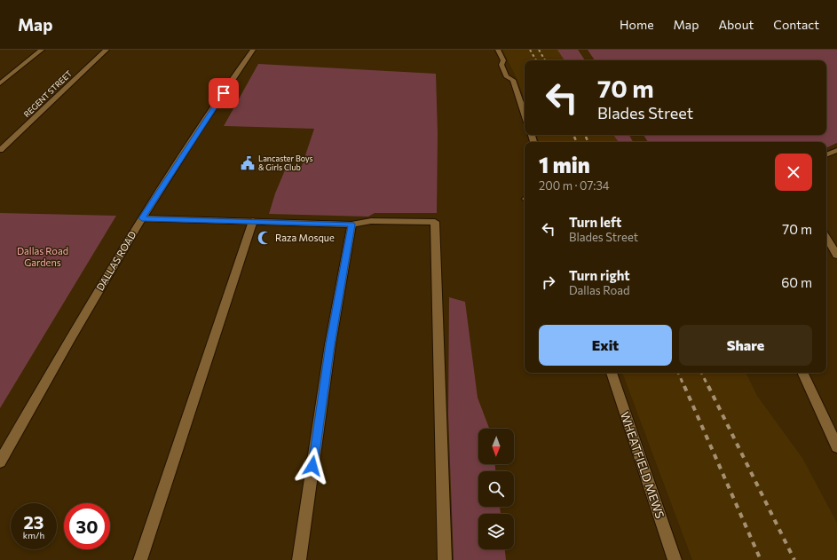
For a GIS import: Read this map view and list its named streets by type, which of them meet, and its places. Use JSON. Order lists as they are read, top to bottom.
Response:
{
  "streets": {
    "street": ["REGENT STREET", "DALLAS ROAD", "WHEATFIELD MEWS"]
  },
  "parks": ["Dallas Road Gardens"],
  "places": {
    "public building": ["Lancaster Boys & Girls Club"],
    "mosque": ["Raza Mosque"]
  },
  "north": "bottom",
  "page": {
    "header": "Map",
    "nav": [
      "Home",
      "Map",
      "About",
      "Contact"
    ],
    "turn": ["70 m", "Blades Street"],
    "heading": ["1 min", "200 m · 07:34"],
    "list": [
      {
        "name": "Turn left",
        "note": "Blades Street",
        "value": "70 m"
      },
      {
        "name": "Turn right",
        "note": "Dallas Road",
        "value": "60 m"
      }
    ],
    "buttons": ["Exit", "Share"],
    "speed": "23 km/h",
    "limit": "30"
  }
}
